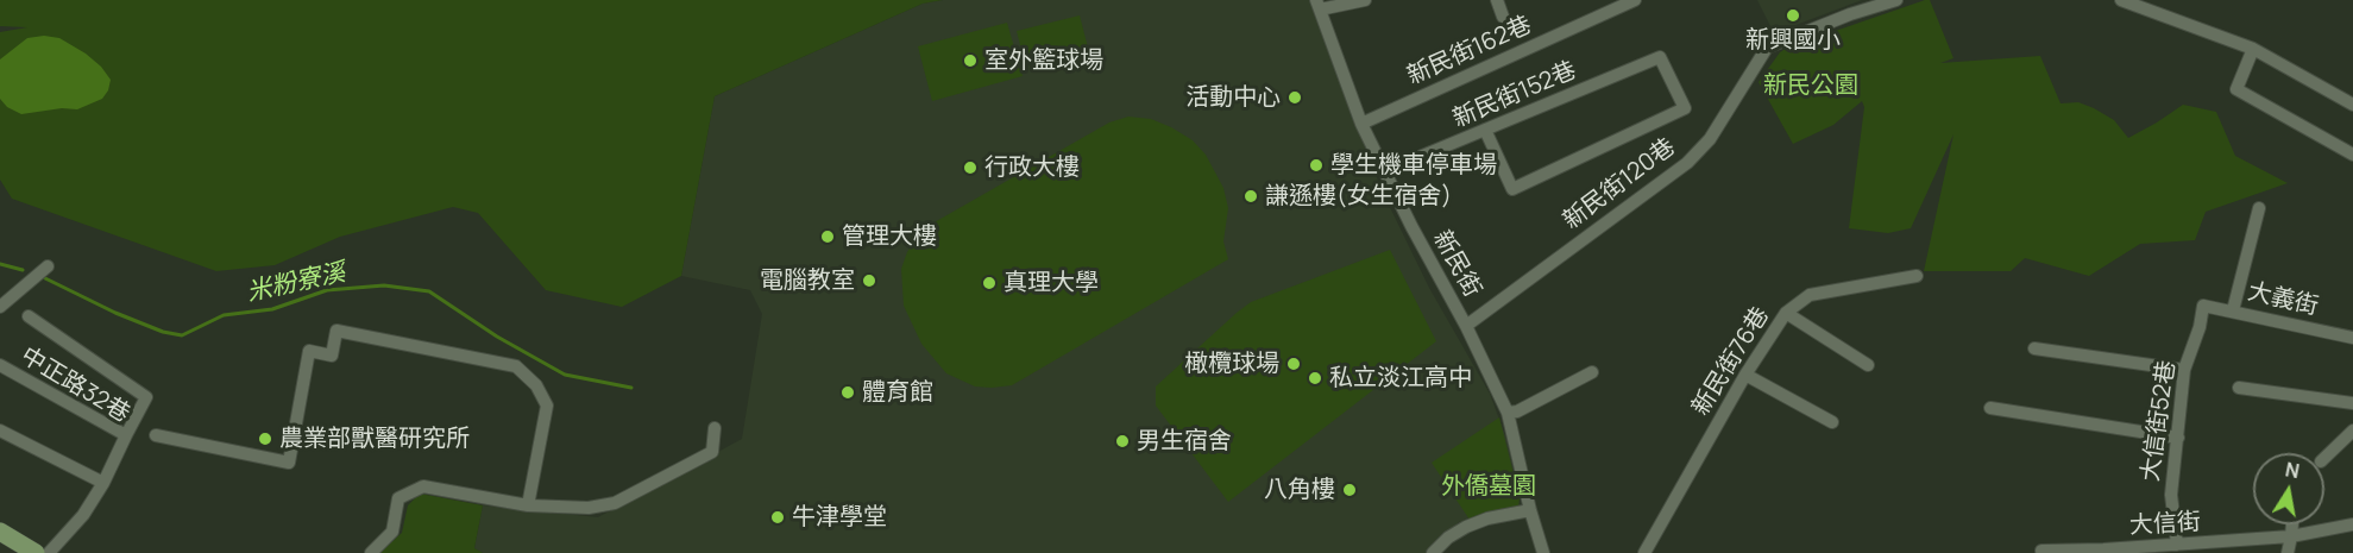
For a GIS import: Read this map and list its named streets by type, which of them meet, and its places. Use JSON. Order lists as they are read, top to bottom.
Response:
{
  "streets": {
    "street": [
      "新民街162巷",
      "新民街152巷",
      "新民街120巷",
      "新民街",
      "大義街",
      "新民街76巷",
      "中正路32巷",
      "大信街52巷",
      "大信街"
    ]
  },
  "crossings": [
    ["新民街162巷", "新民街"],
    ["新民街152巷", "新民街"],
    ["新民街120巷", "新民街"],
    ["大義街", "大信街52巷"],
    ["大信街52巷", "大信街"]
  ],
  "water": ["米粉寮溪"],
  "parks": ["新民公園", "外僑墓園"],
  "places": [
    "新興國小",
    "室外籃球場",
    "活動中心",
    "學生機車停車場",
    "行政大樓",
    "謙遜樓(女生宿舍)",
    "管理大樓",
    "電腦教室",
    "真理大學",
    "橄欖球場",
    "私立淡江高中",
    "體育館",
    "農業部獸醫研究所",
    "男生宿舍",
    "八角樓",
    "牛津學堂"
  ],
  "north": "top"
}
